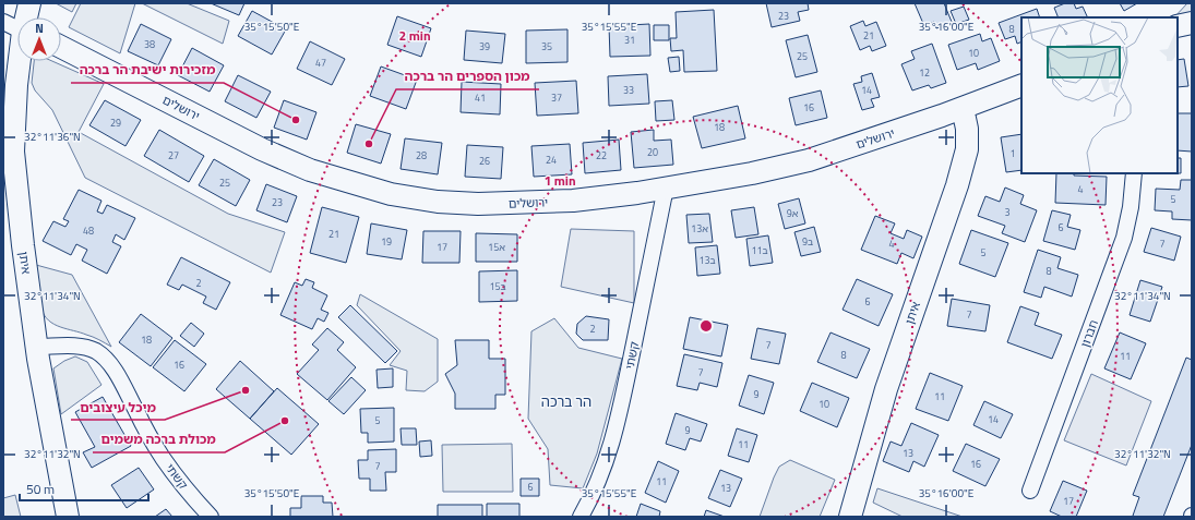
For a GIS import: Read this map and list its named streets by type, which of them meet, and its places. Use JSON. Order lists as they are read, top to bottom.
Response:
{
  "streets": {
    "street": [
      "ירושלים",
      "איתן",
      "חברון",
      "קשתי"
    ]
  },
  "crossings": [
    ["ירושלים", "איתן"],
    ["ירושלים", "קשתי"],
    ["איתן", "קשתי"]
  ],
  "districts": ["הר ברכה"],
  "places": [
    "מזכירות ישיבת הר ברכה",
    "מכון הספרים הר ברכה",
    "מיכל עיצובים",
    "מכולת ברכה משמים"
  ],
  "house_numbers": [
    "23",
    "8",
    "21",
    "31",
    "38",
    "39",
    "35",
    "10",
    "25",
    "47",
    "12",
    "33",
    "14",
    "41",
    "37",
    "16",
    "29",
    "18",
    "20",
    "1",
    "27",
    "28",
    "22",
    "24",
    "26",
    "25",
    "4",
    "5",
    "23",
    "3",
    "9א",
    "6",
    "13א",
    "48",
    "21",
    "19",
    "9ב",
    "4",
    "7",
    "17",
    "15א",
    "11ב",
    "5",
    "13ב",
    "8",
    "2",
    "15ב",
    "6",
    "7",
    "2",
    "18",
    "7",
    "8",
    "11",
    "16",
    "7",
    "9",
    "11",
    "10",
    "14",
    "5",
    "9",
    "11",
    "13",
    "16",
    "7",
    "11",
    "6",
    "13",
    "17"
  ],
  "scale_bar": "50 m",
  "north": "top",
  "coordinates": [
    "35°15'50\"E",
    "35°15'55\"E",
    "35°16'00\"E",
    "32°11'36\"N",
    "32°11'34\"N",
    "32°11'32\"N"
  ],
  "rings": ["2 min", "1 min"]
}
